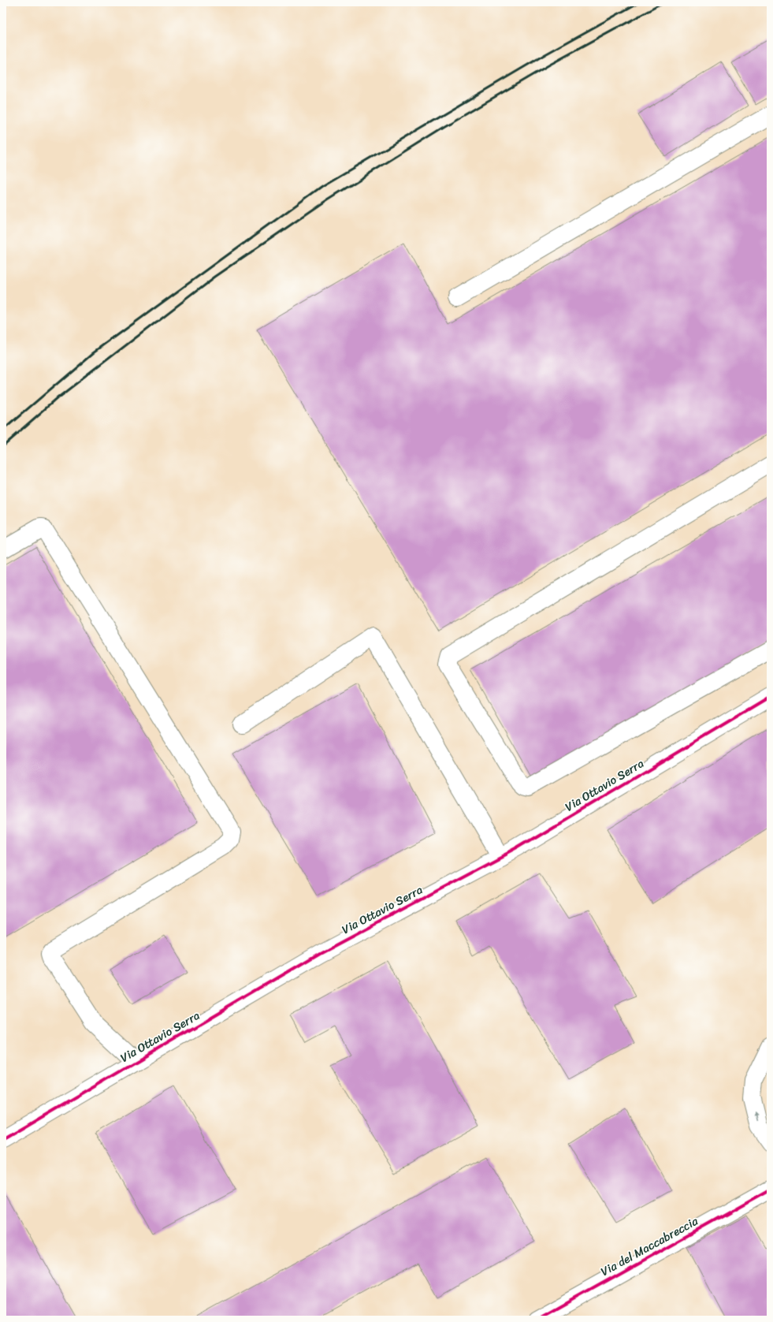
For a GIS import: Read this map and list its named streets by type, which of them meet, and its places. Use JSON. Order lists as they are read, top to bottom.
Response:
{
  "streets": {
    "street": ["Via Ottavio Serra", "Via del Maccabreccia"]
  }
}
